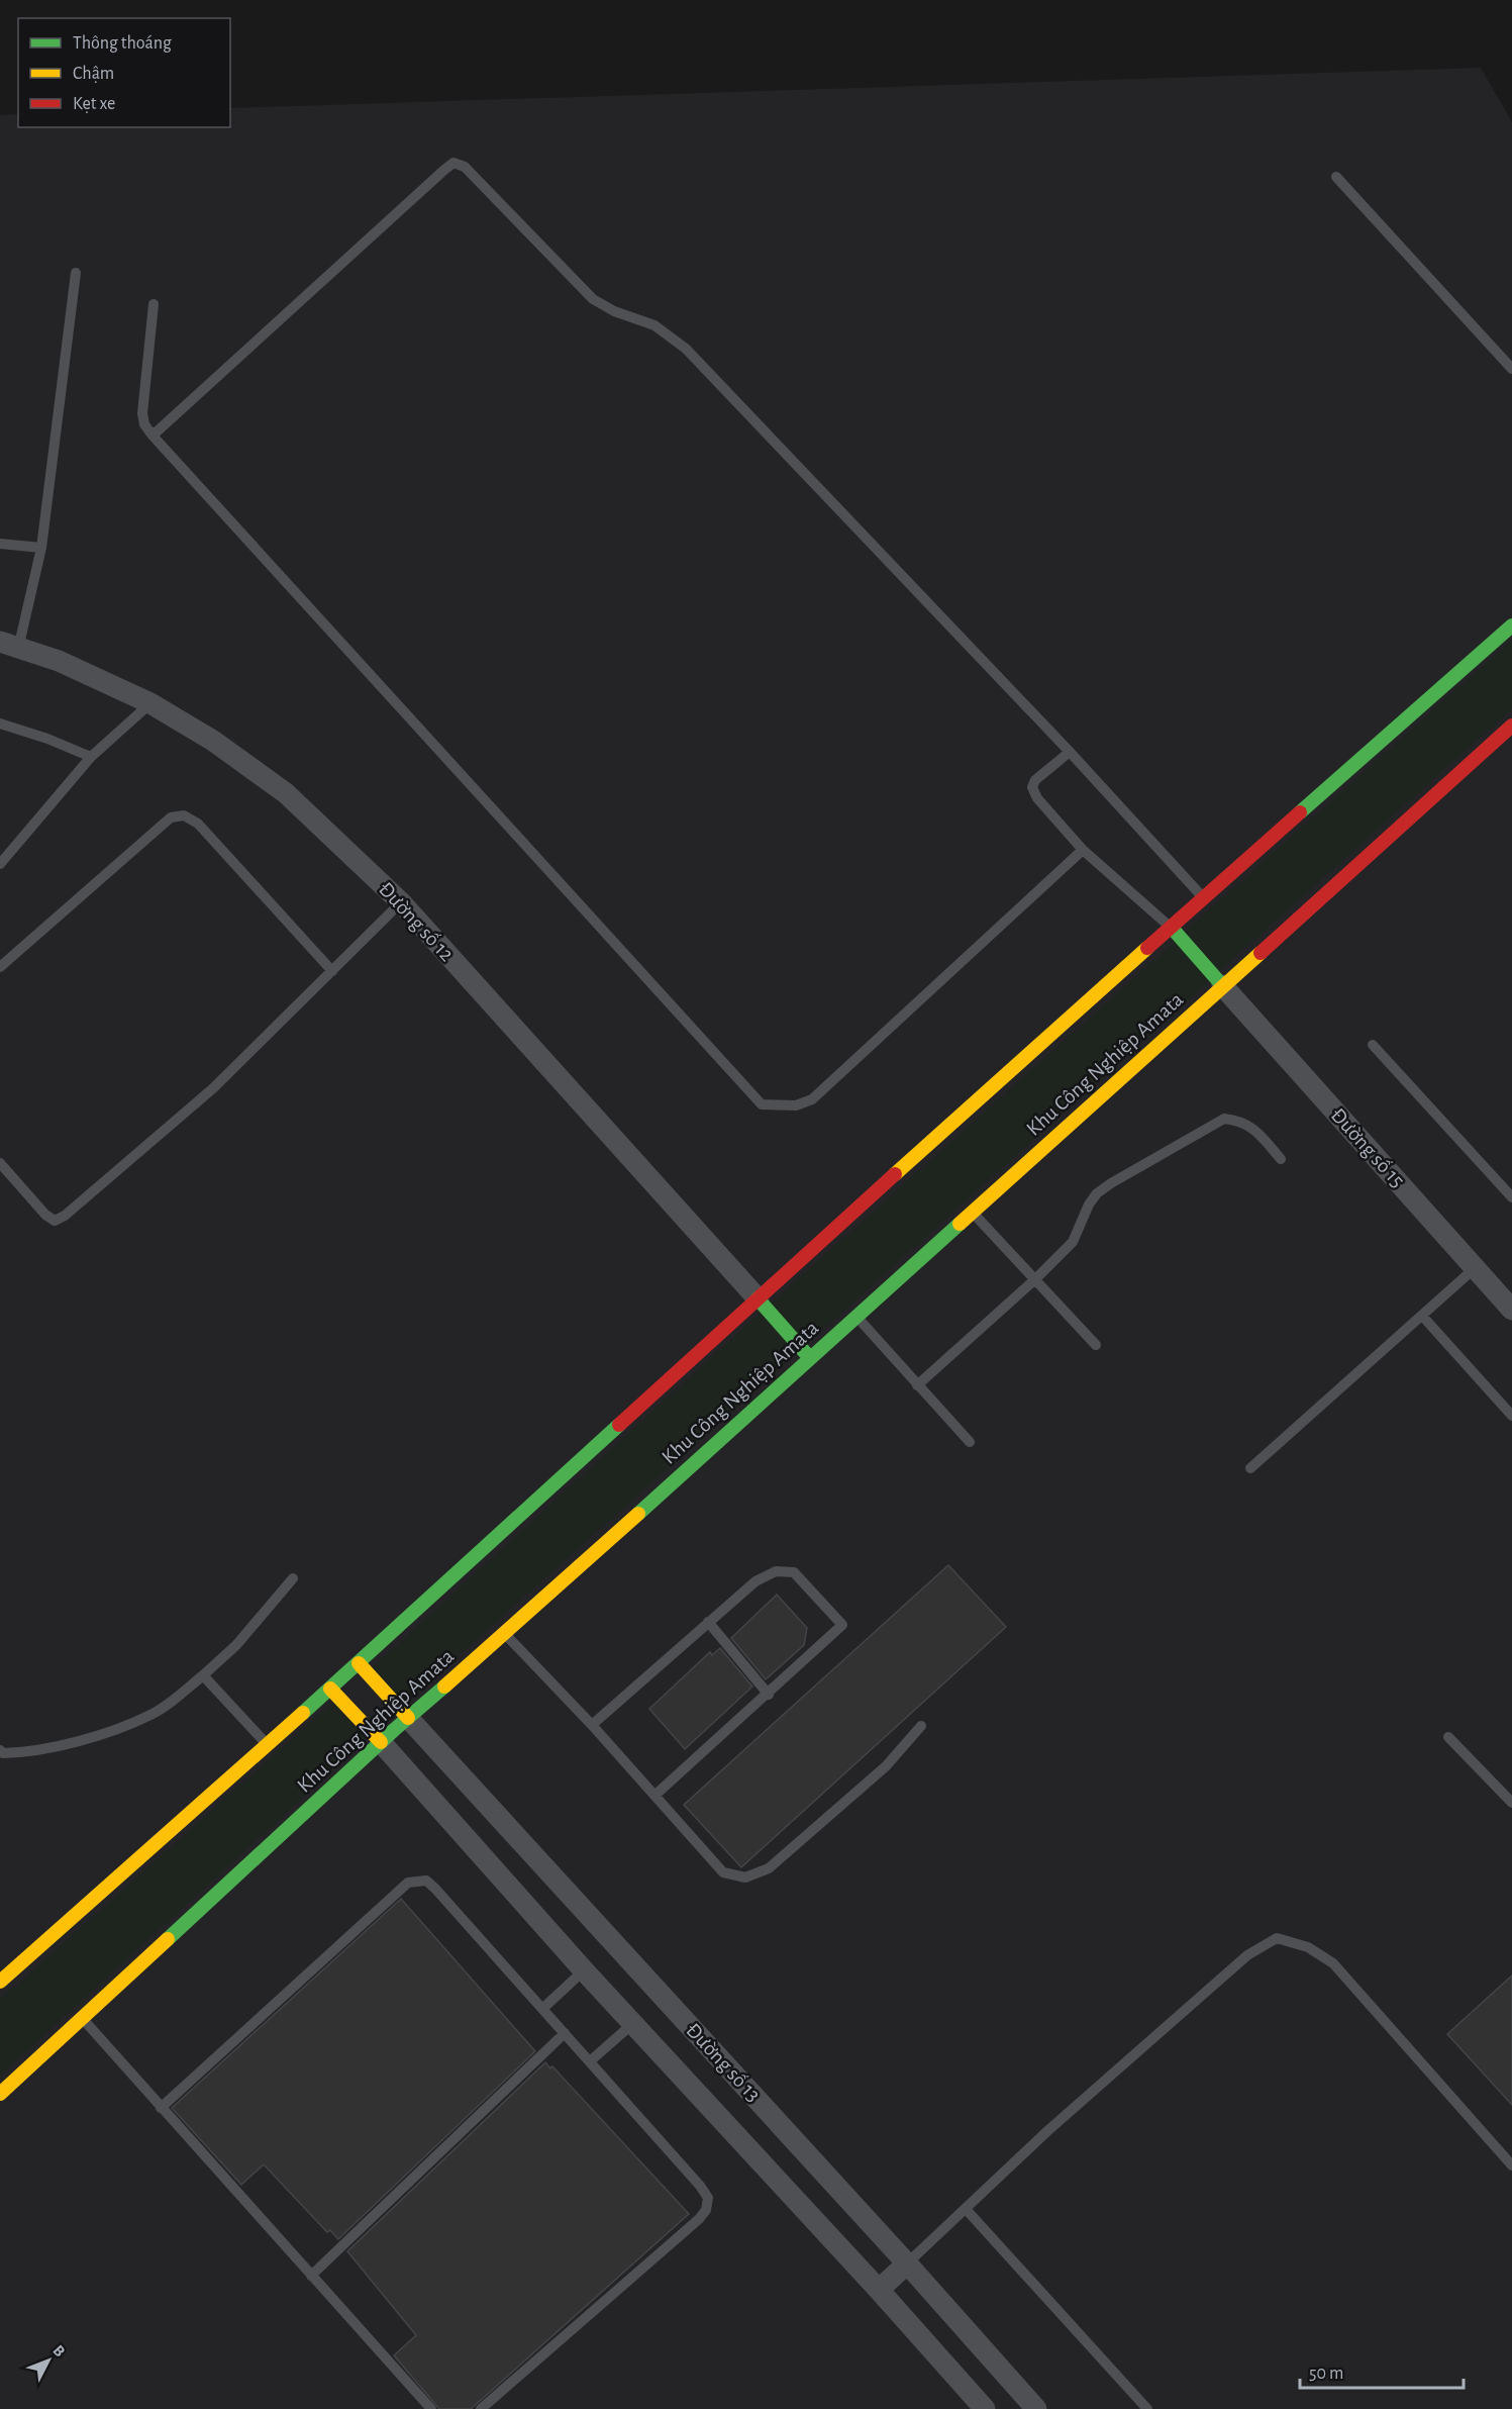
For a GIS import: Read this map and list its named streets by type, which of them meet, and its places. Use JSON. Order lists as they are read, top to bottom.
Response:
{
  "streets": {
    "street": [
      "Đường số 12",
      "Khu Công Nghiệp Amata",
      "Đường số 15",
      "Đường số 13"
    ]
  },
  "crossings": [
    ["Khu Công Nghiệp Amata", "Đường số 15"],
    ["Khu Công Nghiệp Amata", "Đường số 13"]
  ],
  "legend": ["Thông thoáng", "Chậm", "Kẹt xe"],
  "scale_bar": "50 m",
  "north": "top right"
}
